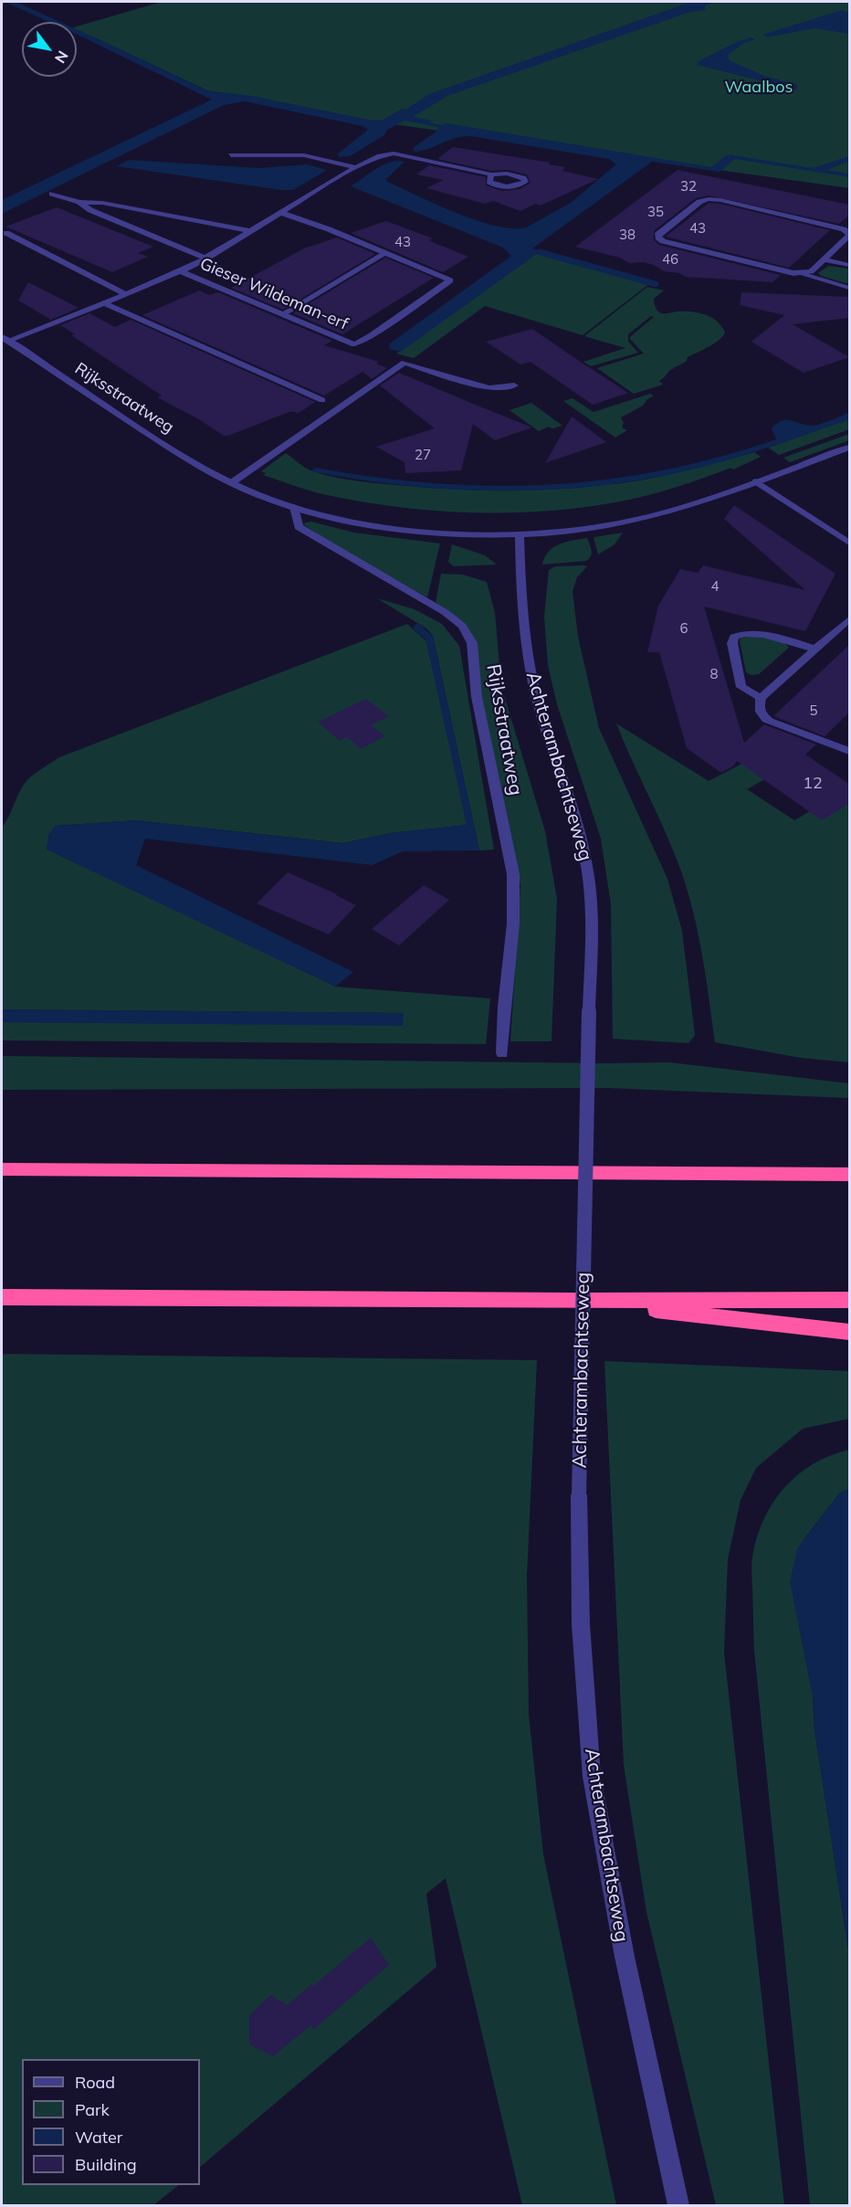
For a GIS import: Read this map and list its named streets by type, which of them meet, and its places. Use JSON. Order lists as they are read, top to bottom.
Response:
{
  "streets": {
    "street": ["Gieser Wildeman-erf", "Rijksstraatweg", "Achterambachtseweg"]
  },
  "crossings": [
    ["Gieser Wildeman-erf", "Rijksstraatweg"],
    ["Rijksstraatweg", "Achterambachtseweg"]
  ],
  "parks": ["Waalbos"],
  "house_numbers": [
    "32",
    "35",
    "43",
    "38",
    "43",
    "46",
    "27",
    "4",
    "6",
    "8",
    "5",
    "12"
  ],
  "legend": [
    "Road",
    "Park",
    "Water",
    "Building"
  ],
  "north": "bottom right"
}
